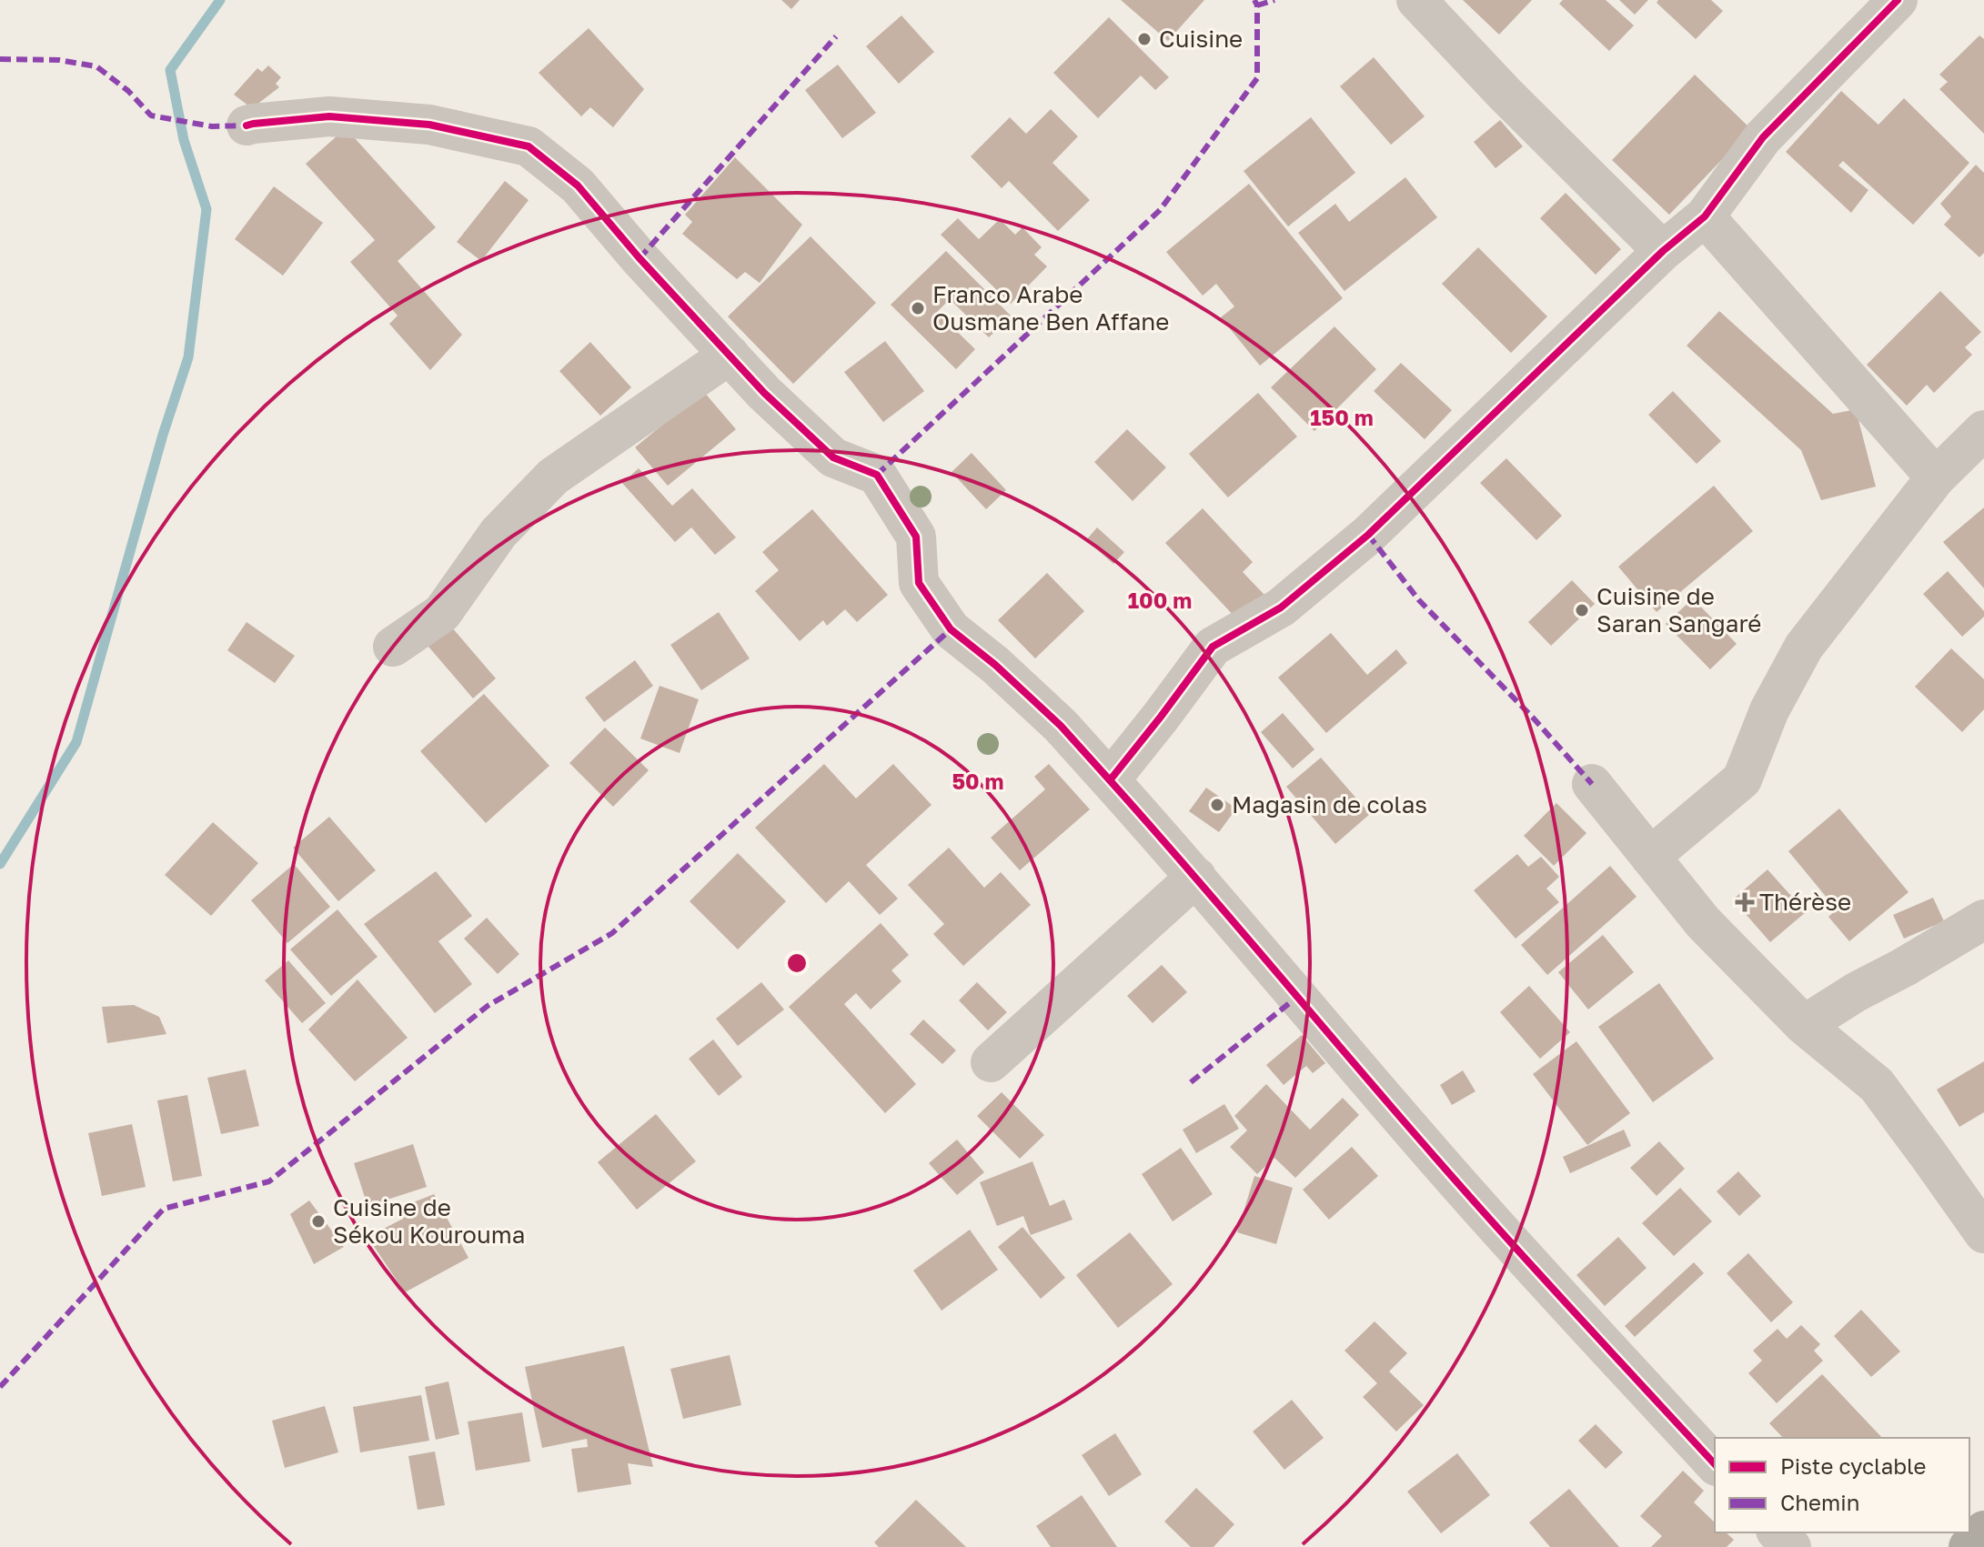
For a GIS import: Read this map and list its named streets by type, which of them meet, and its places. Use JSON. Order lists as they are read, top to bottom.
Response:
{
  "places": {
    "other": [
      "Cuisine",
      "Franco Arabe Ousmane Ben Affane",
      "Cuisine de Saran Sangaré",
      "Magasin de colas",
      "Cuisine de Sékou Kourouma"
    ],
    "health": ["Thérèse"]
  },
  "legend": ["Piste cyclable", "Chemin"],
  "rings": ["150 m", "100 m", "50 m"]
}
